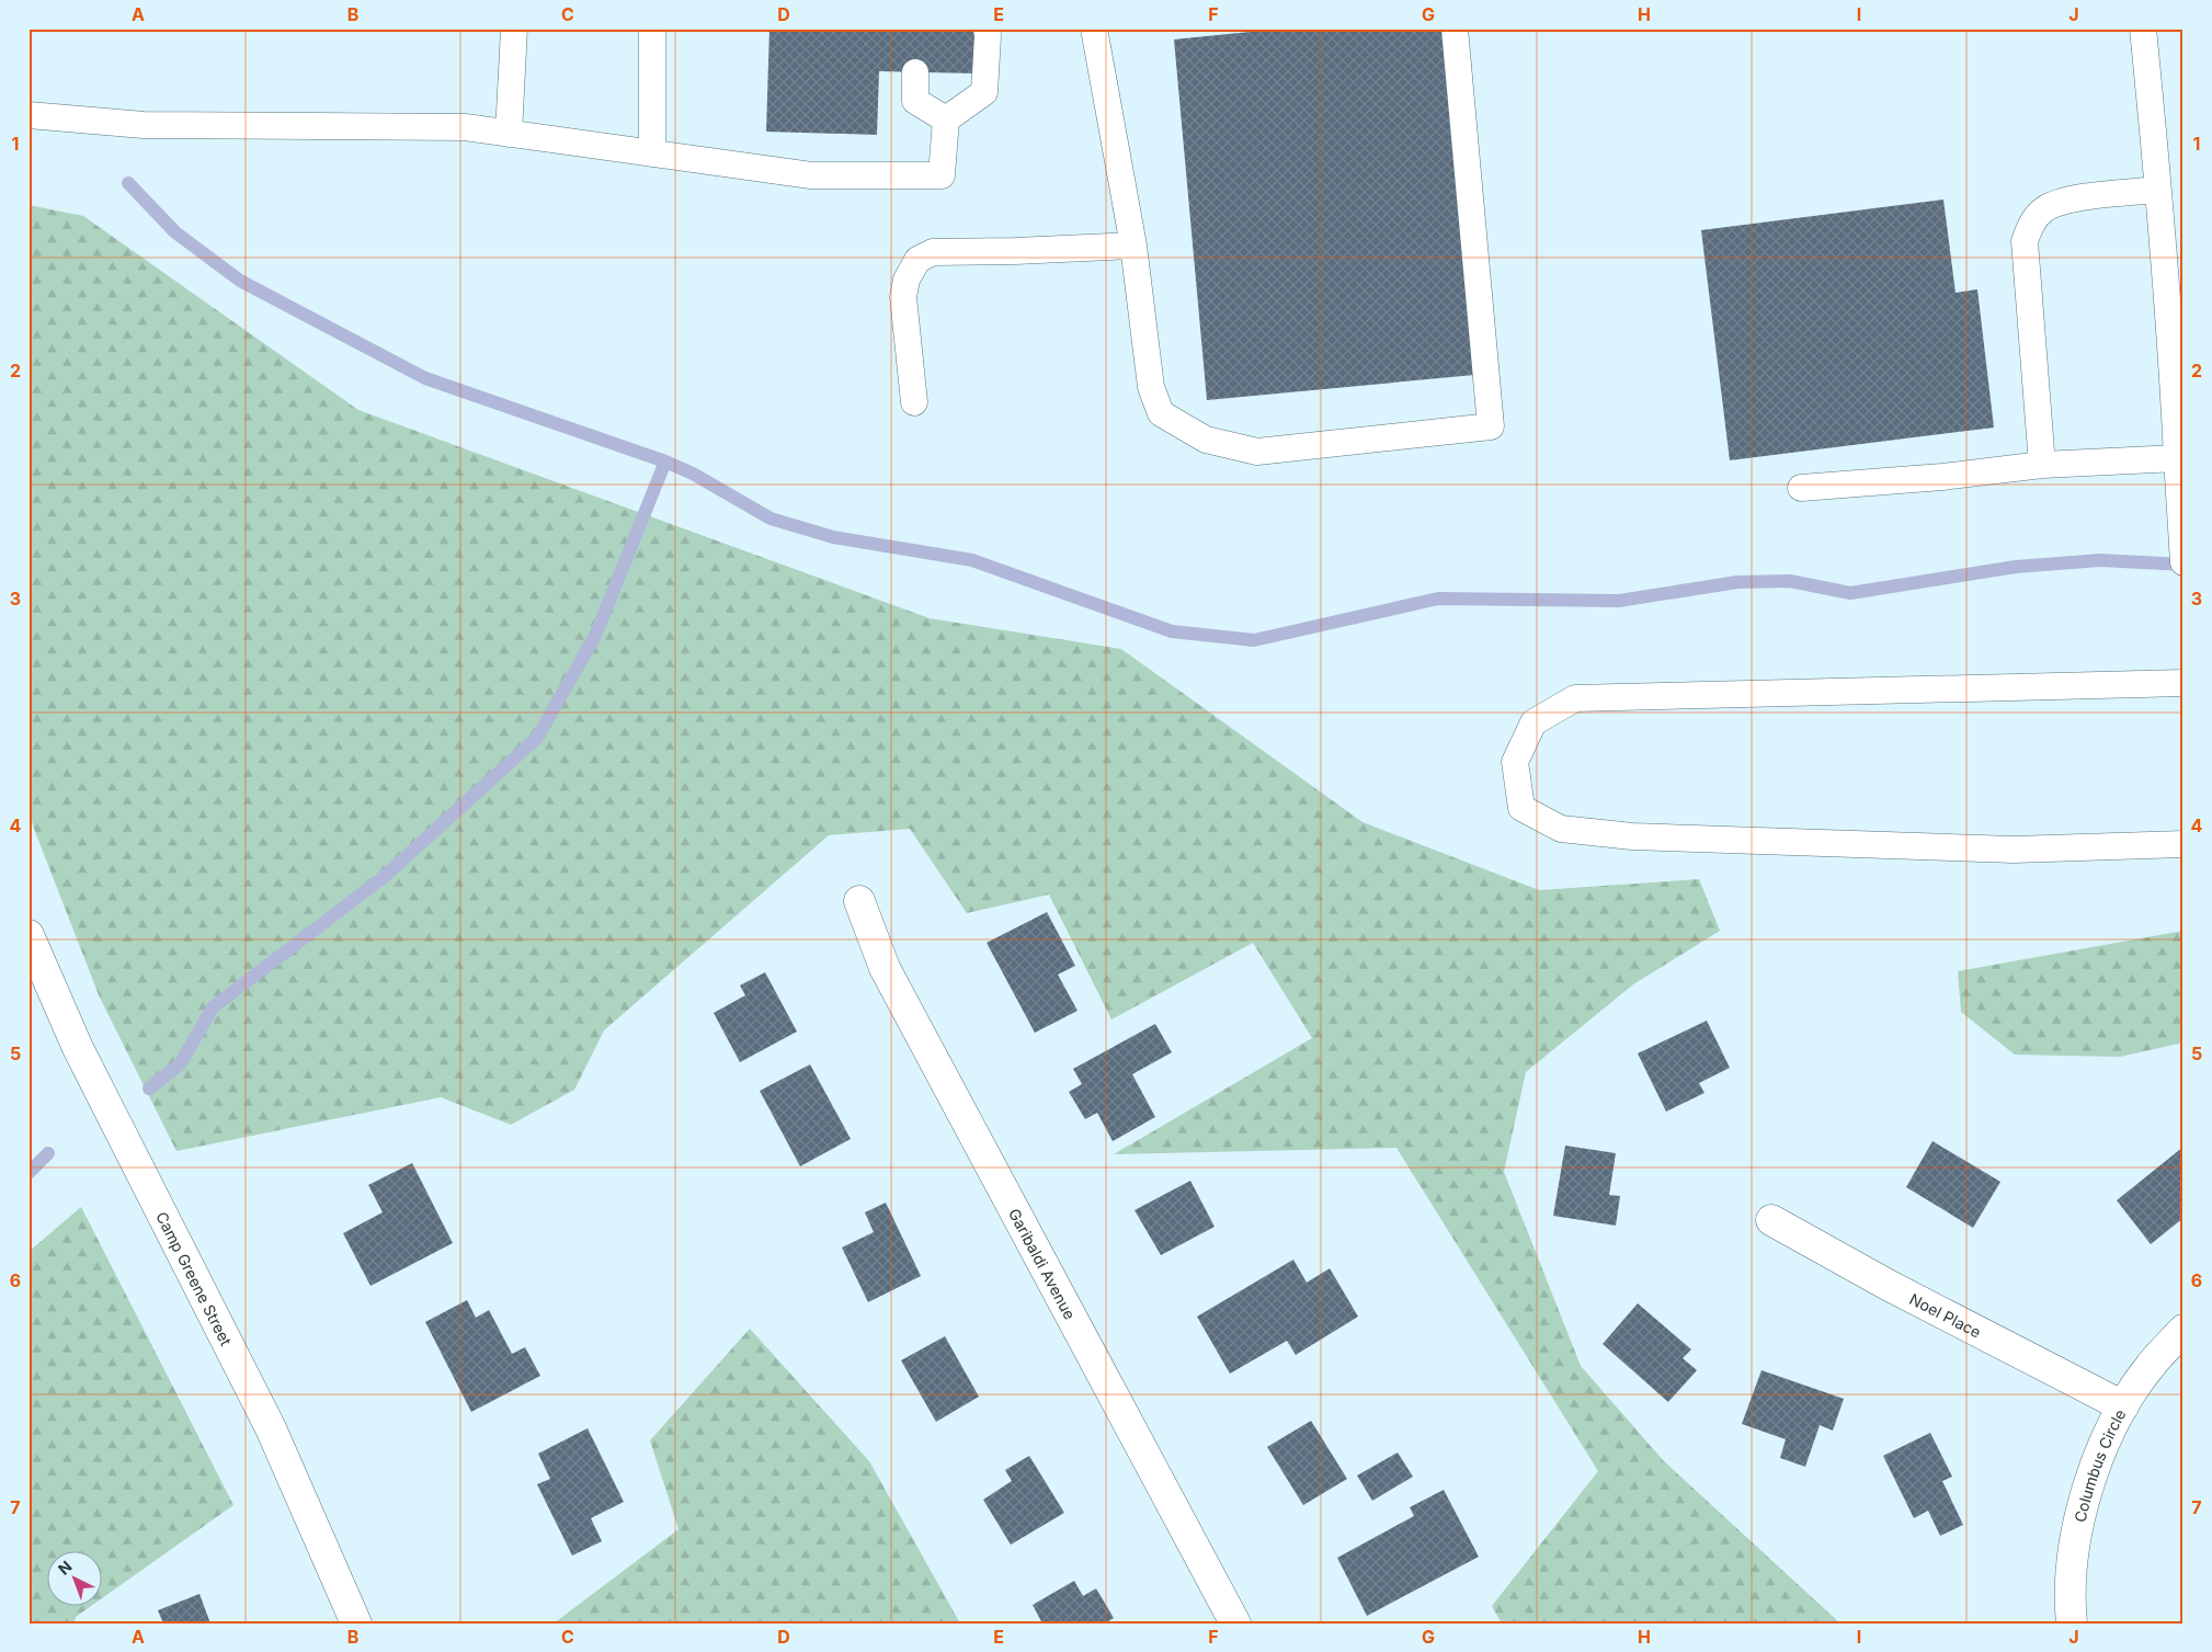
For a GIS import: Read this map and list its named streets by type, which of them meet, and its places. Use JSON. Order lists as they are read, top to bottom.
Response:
{
  "streets": {
    "street": [
      "Garibaldi Avenue",
      "Camp Greene Street",
      "Noel Place",
      "Columbus Circle"
    ]
  },
  "crossings": [
    ["Noel Place", "Columbus Circle"]
  ],
  "north": "top left",
  "grid": {
    "columns": [
      "A",
      "B",
      "C",
      "D",
      "E",
      "F",
      "G",
      "H",
      "I",
      "J"
    ],
    "rows": [
      "1",
      "2",
      "3",
      "4",
      "5",
      "6",
      "7"
    ]
  }
}
